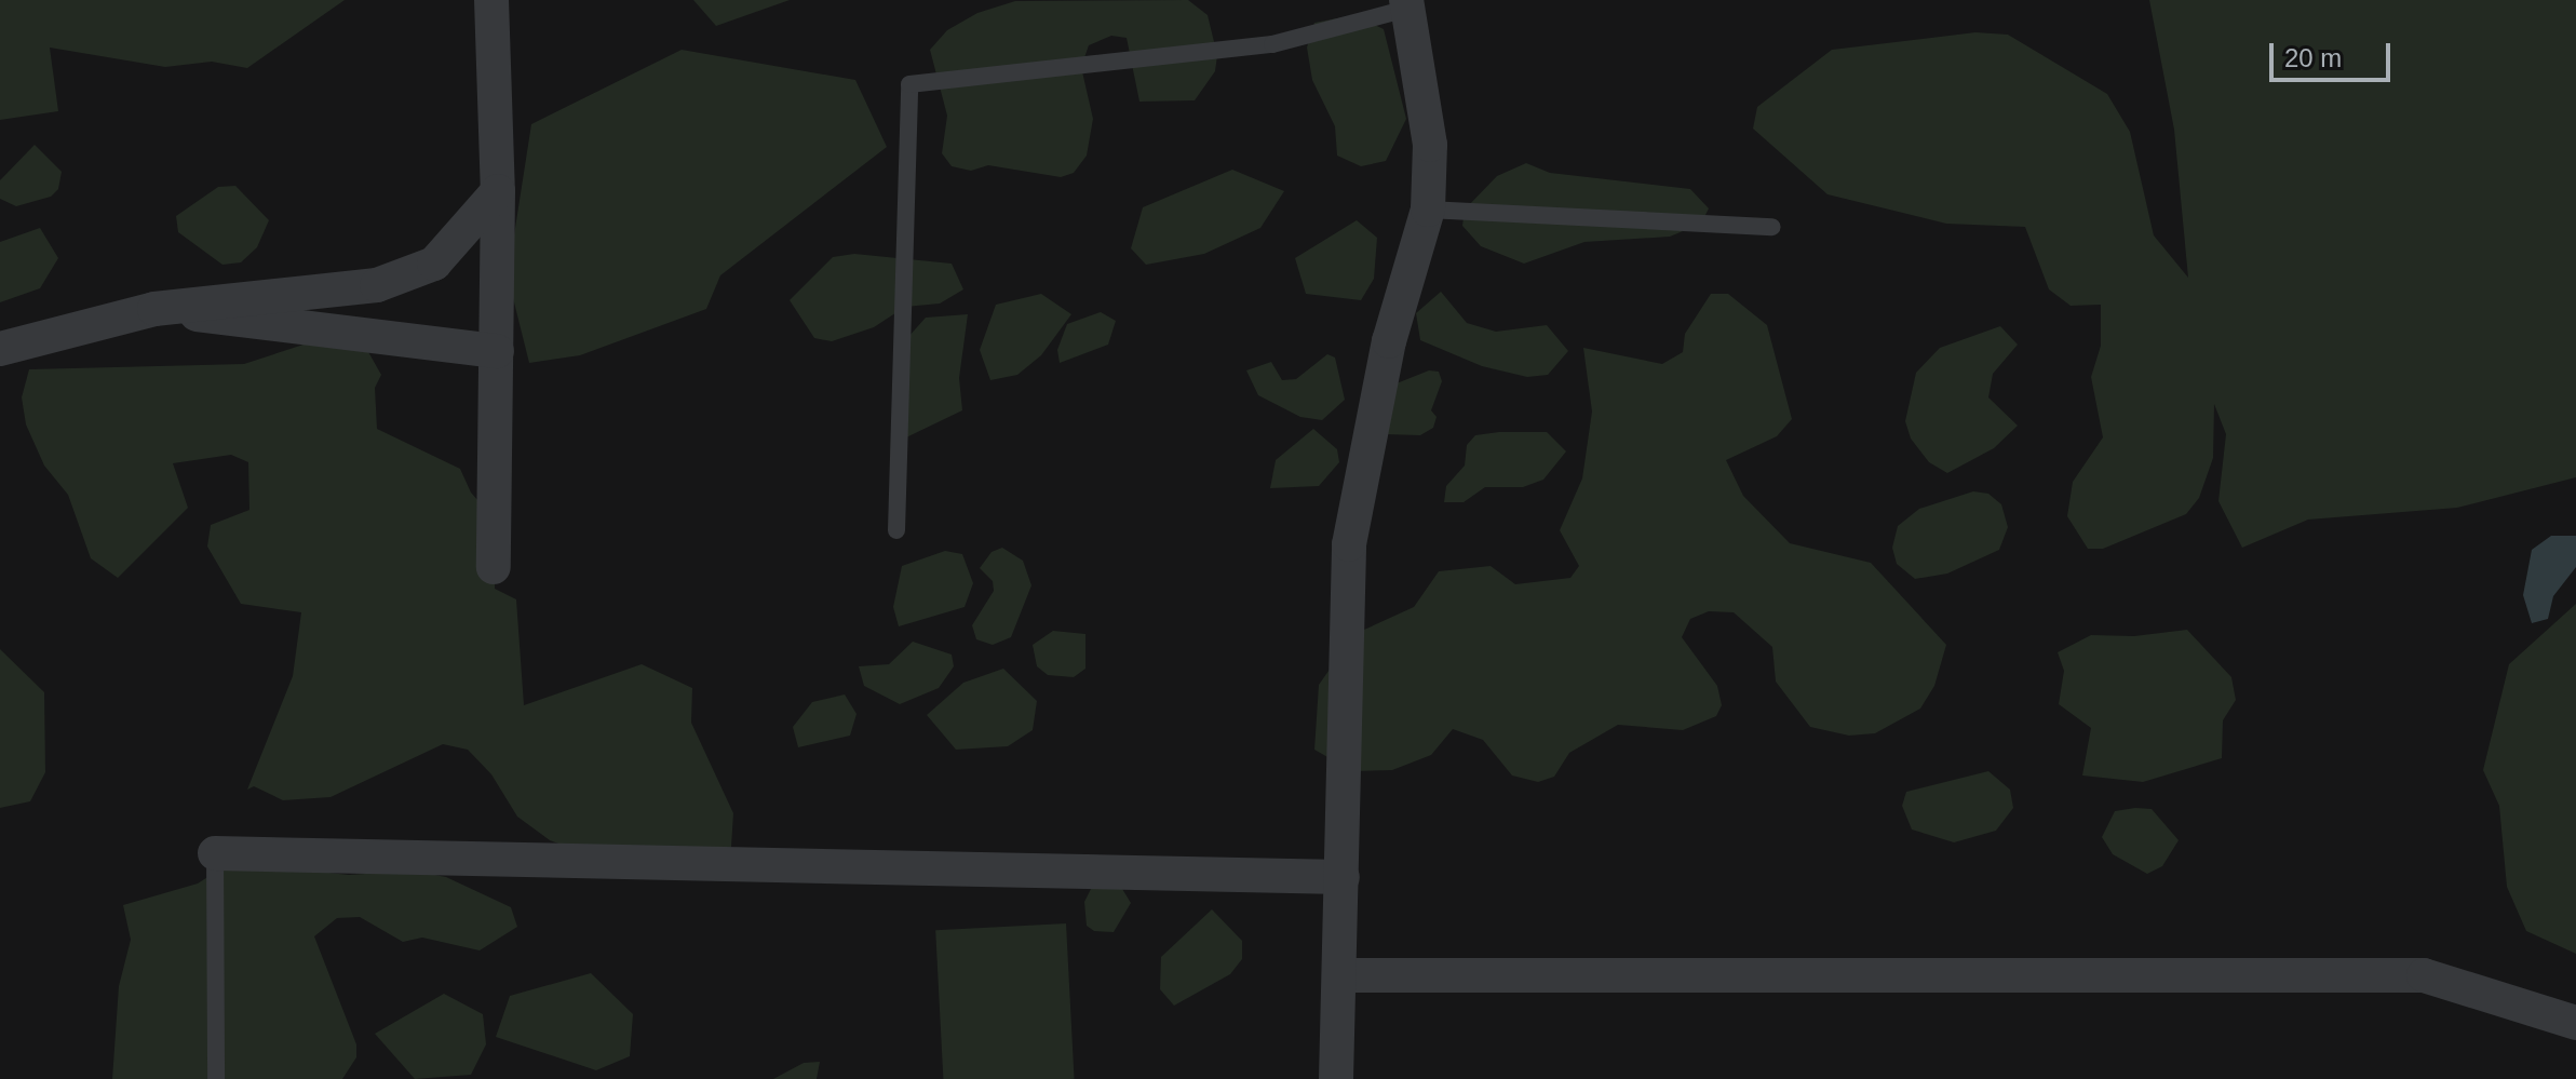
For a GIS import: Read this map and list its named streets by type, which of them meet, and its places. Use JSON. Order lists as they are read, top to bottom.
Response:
{
  "scale_bar": "20 m"
}
